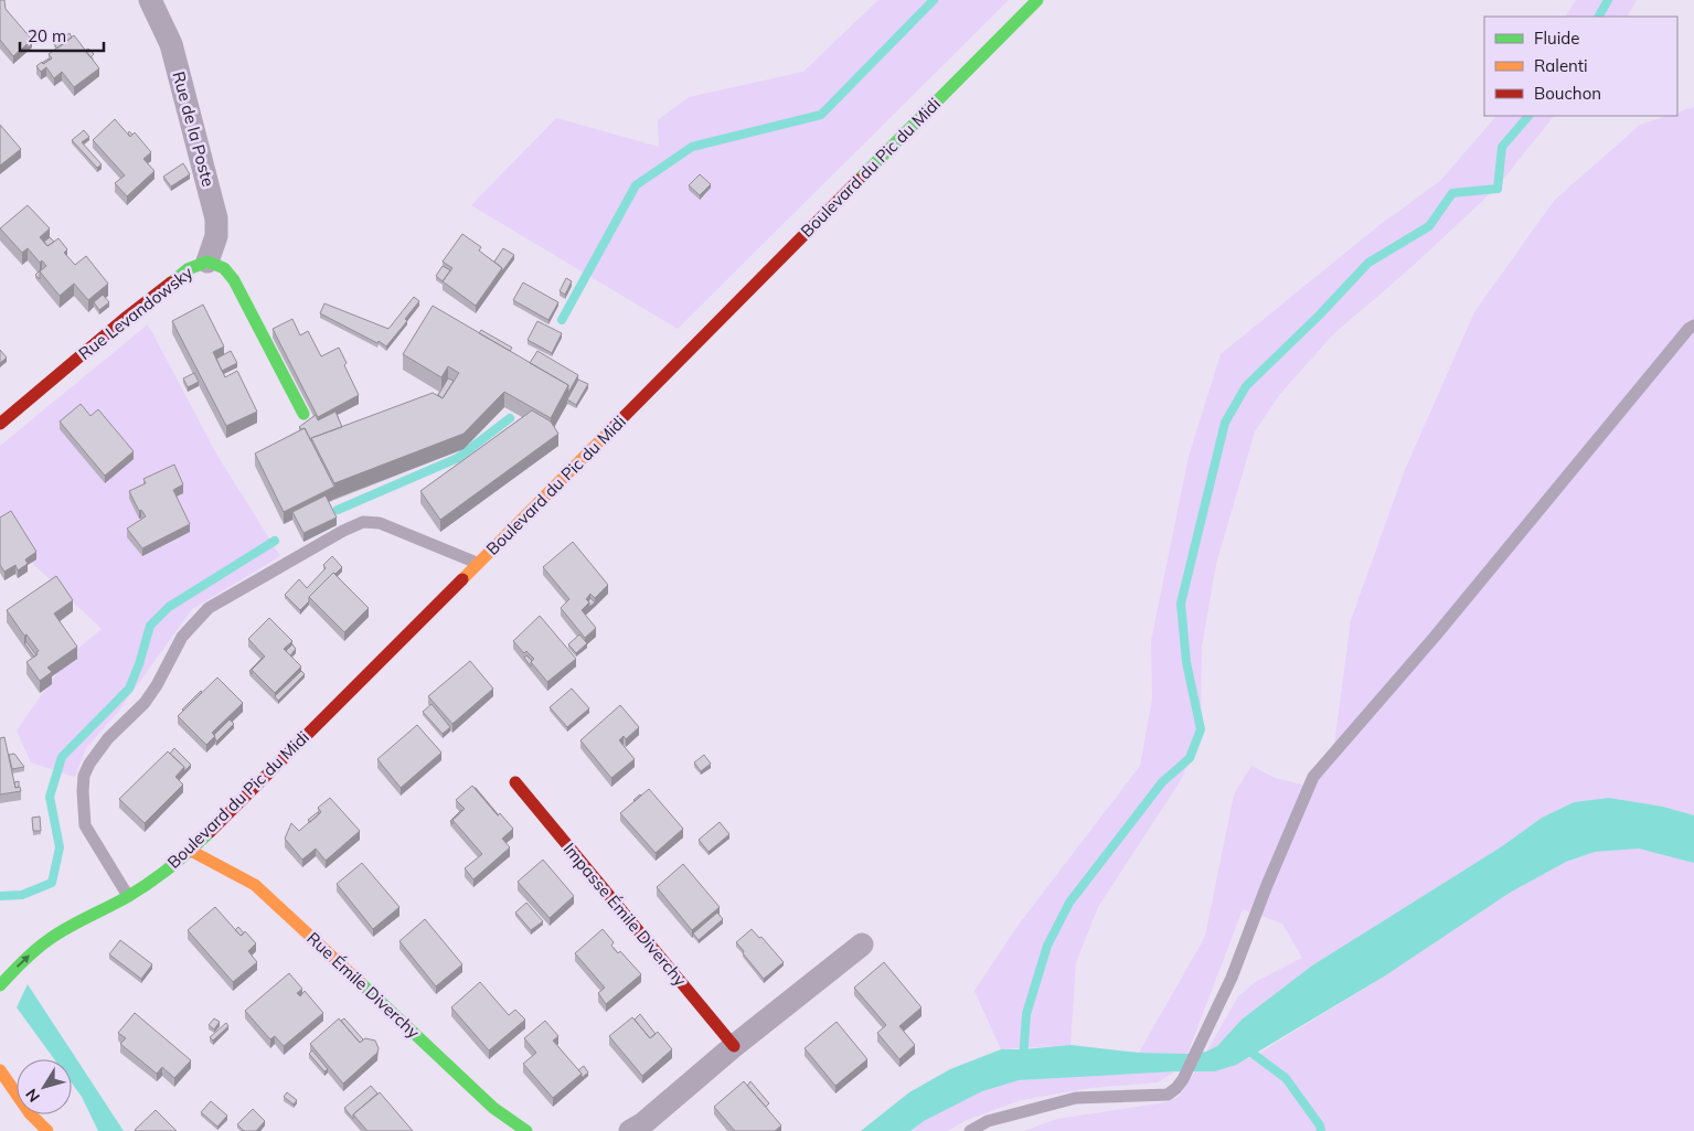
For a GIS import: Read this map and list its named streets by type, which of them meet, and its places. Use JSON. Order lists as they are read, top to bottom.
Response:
{
  "streets": {
    "main road": [
      "Boulevard du Pic du Midi",
      "Rue Levandowsky",
      "Impasse Émile Diverchy",
      "Rue Émile Diverchy"
    ],
    "street": ["Rue de la Poste"]
  },
  "crossings": [
    ["Rue de la Poste", "Rue Levandowsky"],
    ["Boulevard du Pic du Midi", "Rue Émile Diverchy"]
  ],
  "legend": ["Fluide", "Ralenti", "Bouchon"],
  "scale_bar": "20 m",
  "north": "bottom left"
}
